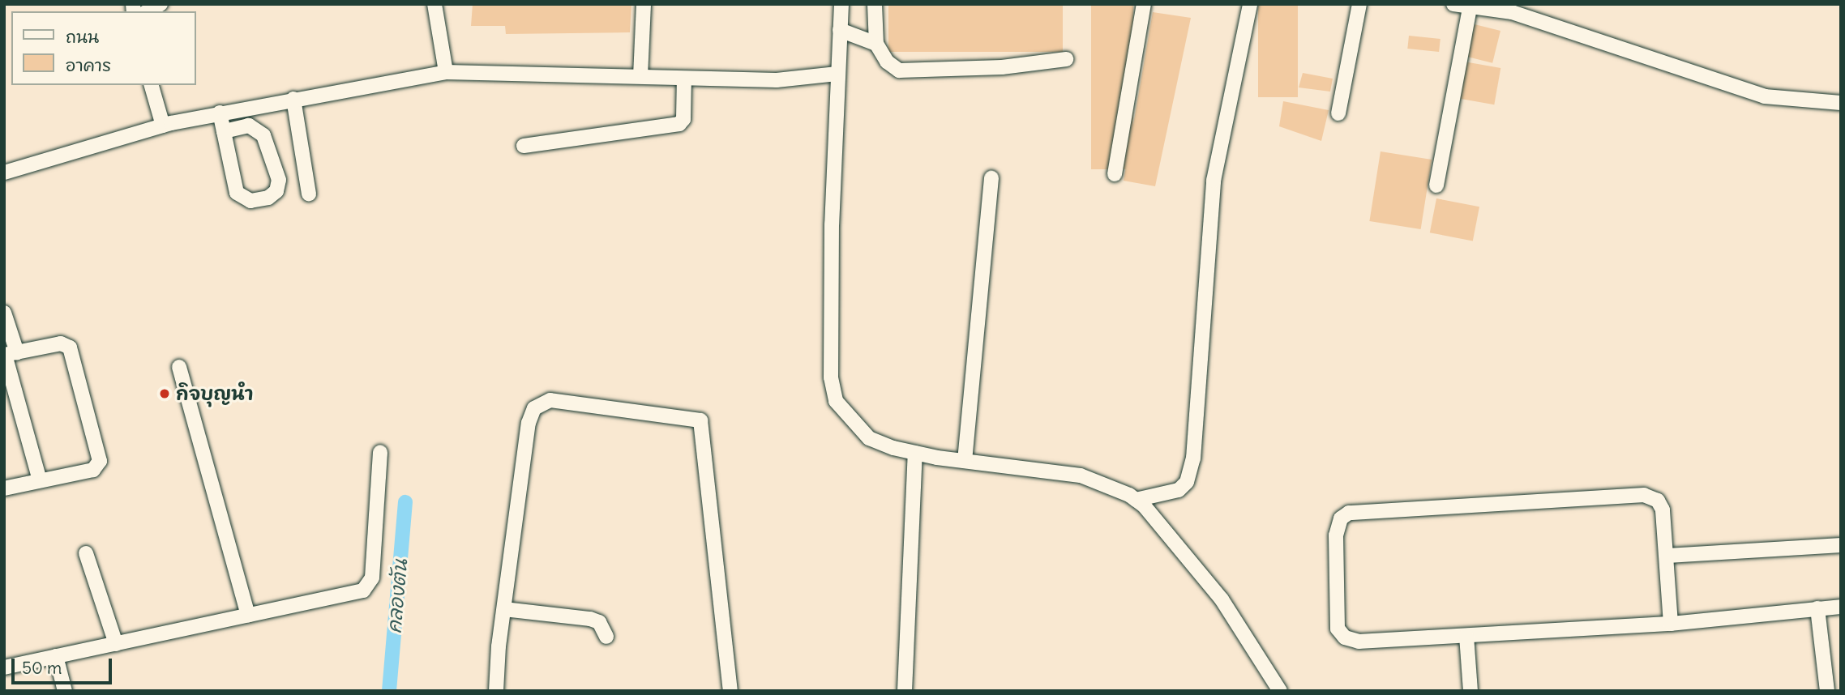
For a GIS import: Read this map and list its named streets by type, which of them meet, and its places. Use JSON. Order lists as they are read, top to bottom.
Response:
{
  "water": ["คลองตัน"],
  "places": ["กิจบุญนำ"],
  "legend": ["ถนน", "อาคาร"],
  "scale_bar": "50 m"
}
